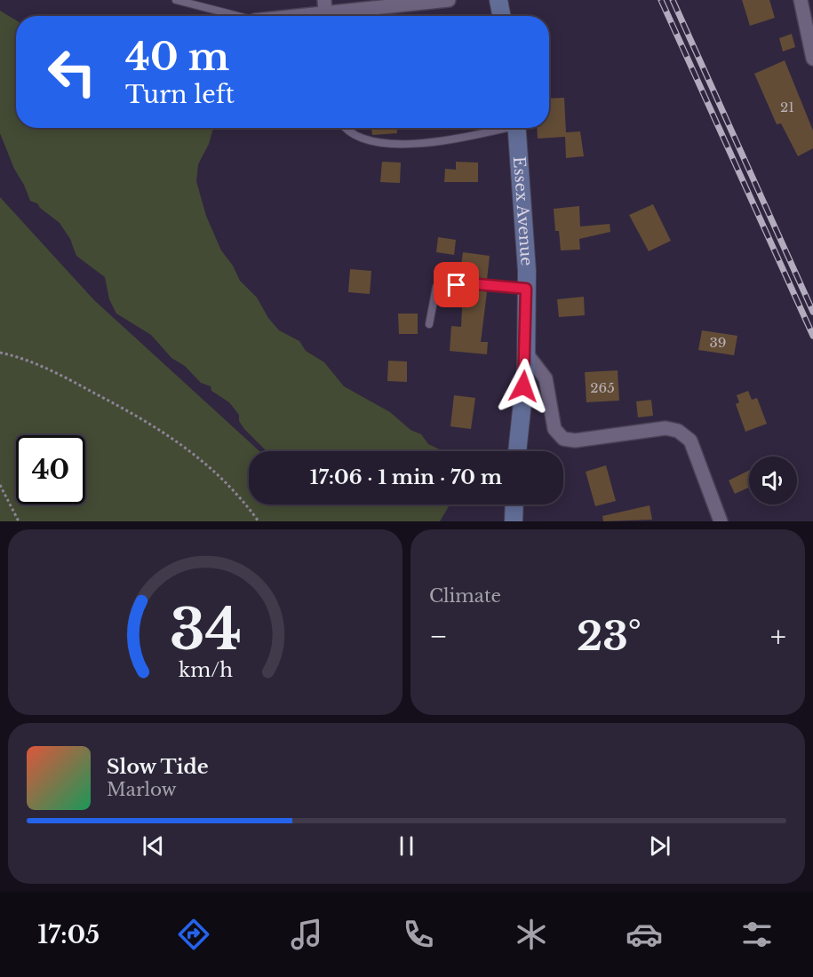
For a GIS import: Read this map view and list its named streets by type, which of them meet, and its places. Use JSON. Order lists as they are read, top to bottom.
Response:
{
  "streets": {
    "street": ["Essex Avenue"]
  },
  "house_numbers": ["21", "39", "265"],
  "page": {
    "turn": ["40 m", "Turn left"],
    "limit": "40",
    "trip": "17:06 · 1 min · 70 m",
    "tile": "Climate",
    "heat": ["−", "23°", "+"],
    "song": ["Slow Tide", "Marlow"],
    "tabs": "17:05",
    "gauge": ["34", "km/h"]
  }
}
